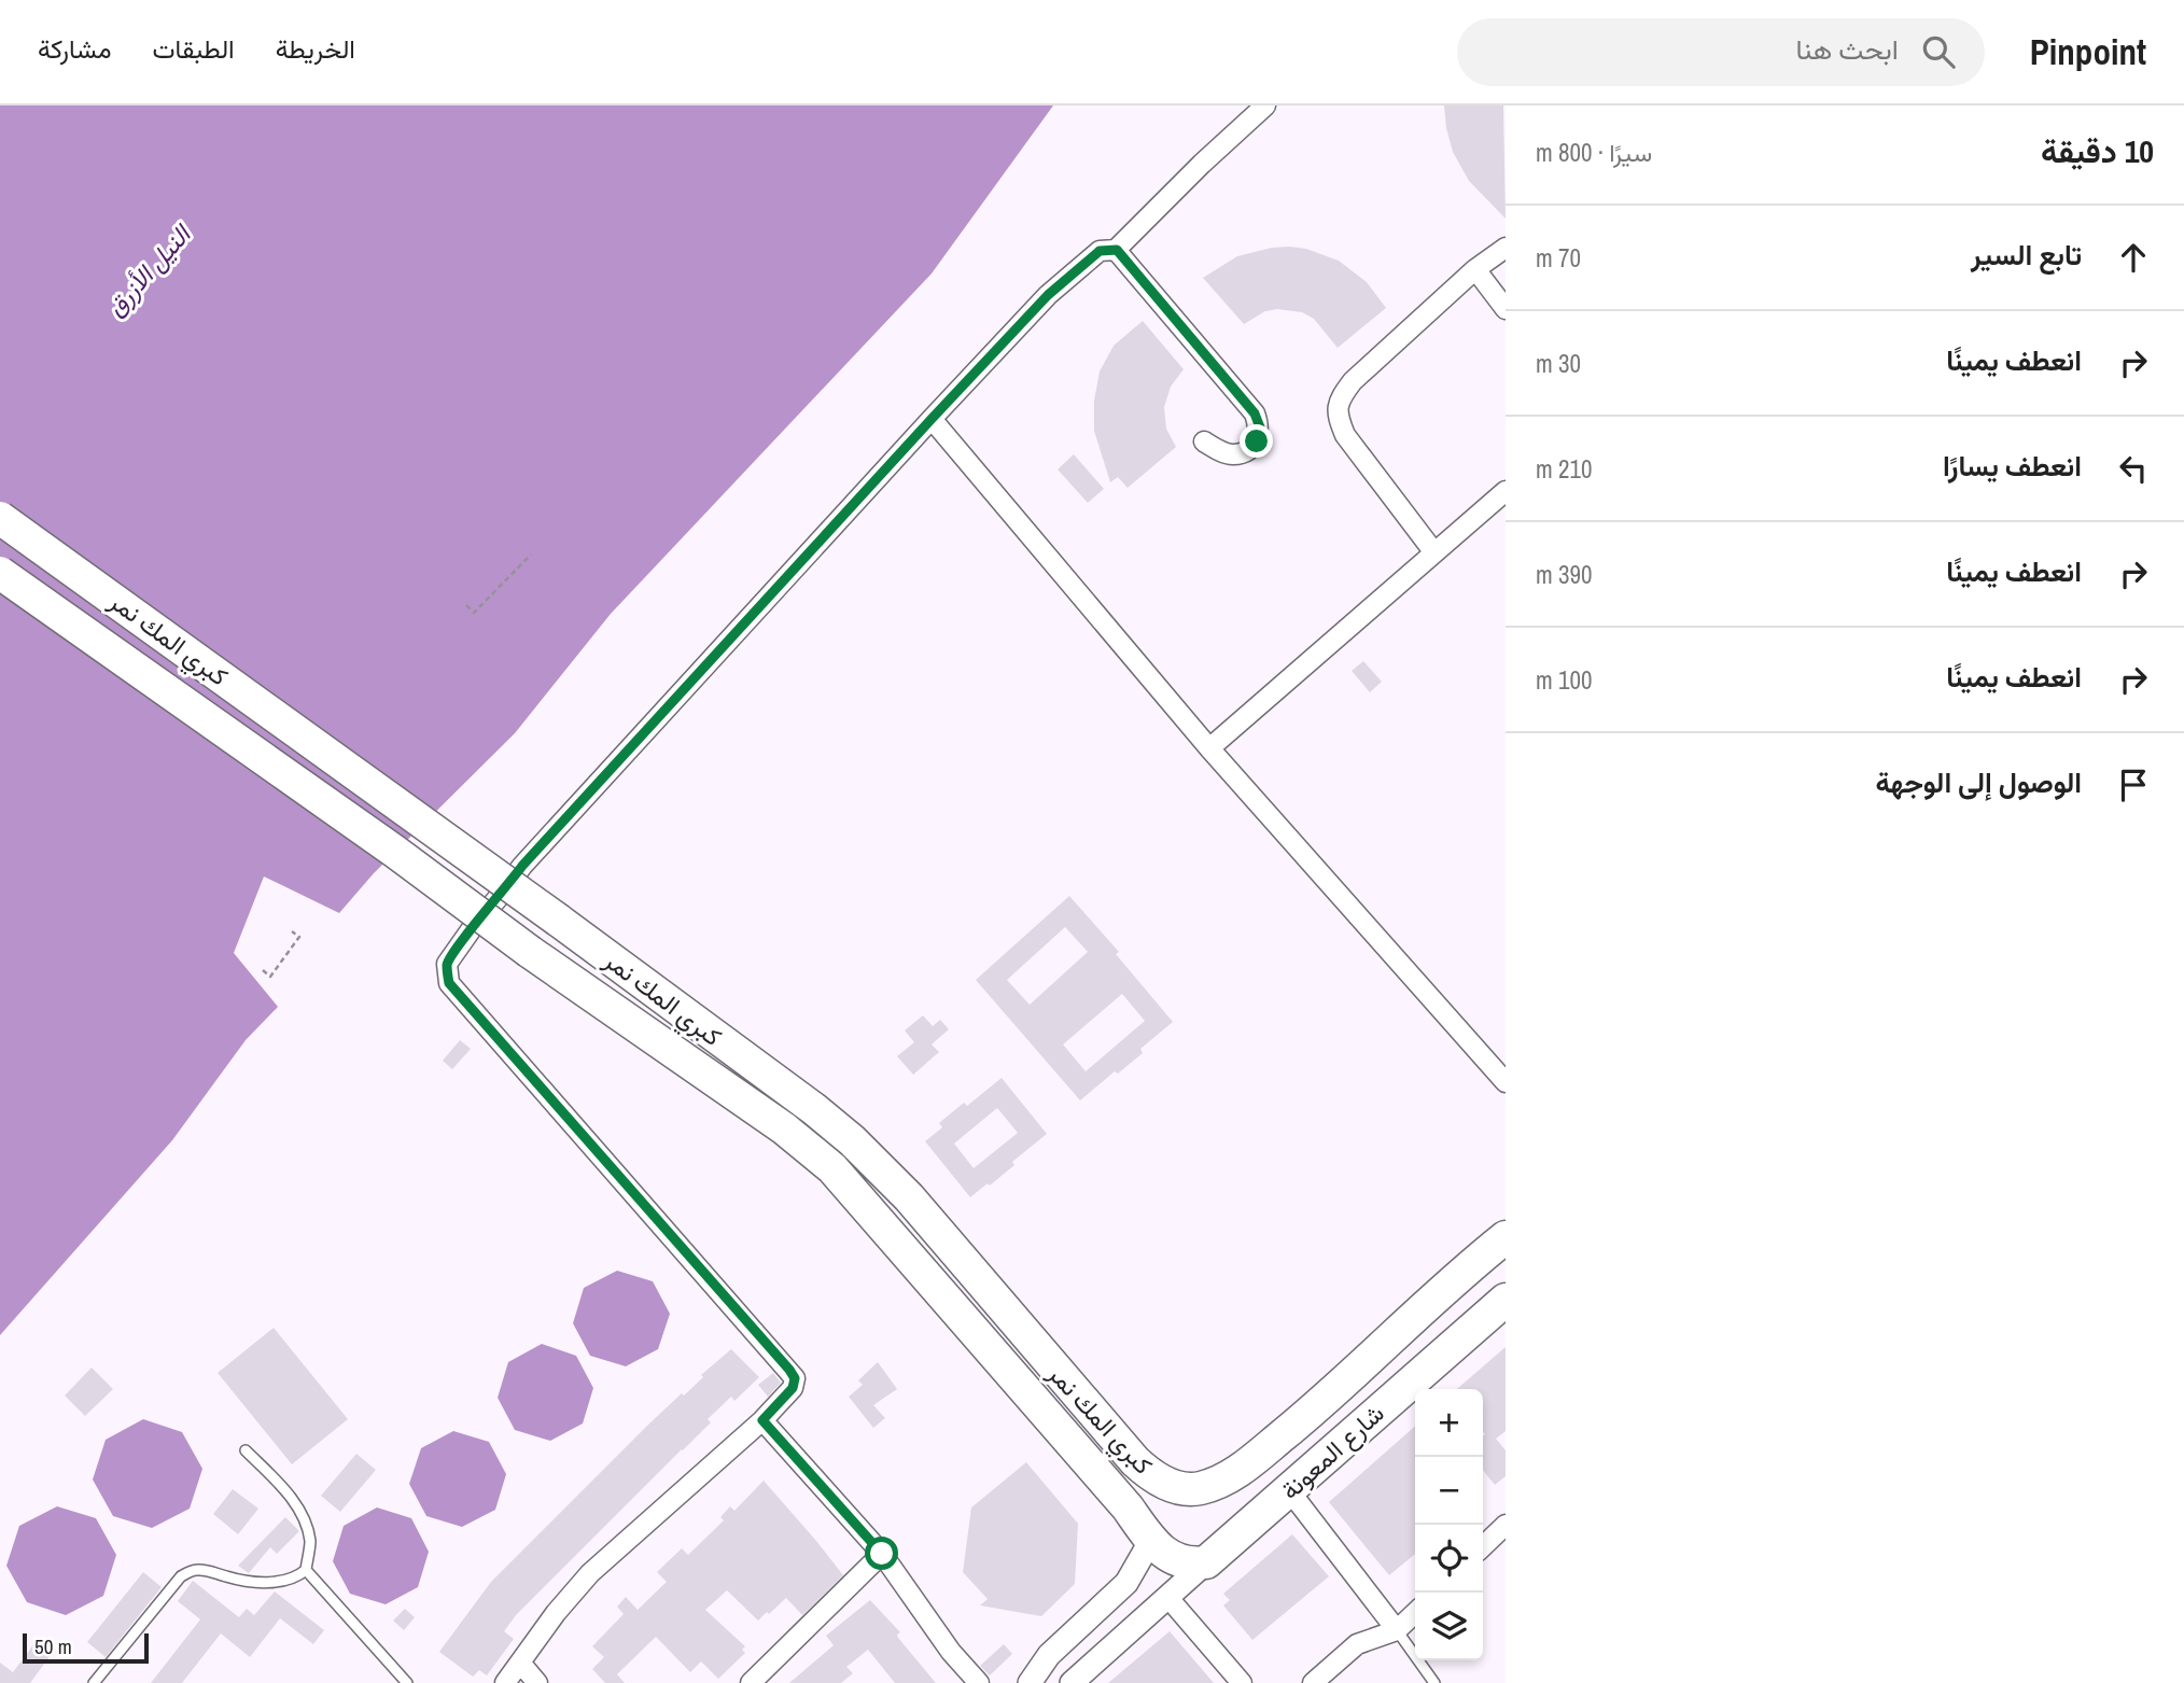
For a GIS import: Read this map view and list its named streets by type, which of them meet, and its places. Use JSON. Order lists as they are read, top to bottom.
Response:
{
  "streets": {
    "highway": ["كبري المك نمر", "شارع المعونة"]
  },
  "crossings": [
    ["كبري المك نمر", "شارع المعونة"]
  ],
  "water": ["النيل الأزرق"],
  "scale_bar": "50 m",
  "page": {
    "header": "Pinpoint",
    "search": "ابحث هنا",
    "nav": ["الخريطة", "الطبقات", "مشاركة"],
    "heading": ["10 دقيقة", "سيرًا · 800 m"],
    "list": [
      ["تابع السير", "70 m"],
      ["انعطف يمينًا", "30 m"],
      ["انعطف يسارًا", "210 m"],
      ["انعطف يمينًا", "390 m"],
      ["انعطف يمينًا", "100 m"],
      "الوصول إلى الوجهة"
    ],
    "map_buttons": ["+", "−"],
    "scale": "50 m"
  }
}
